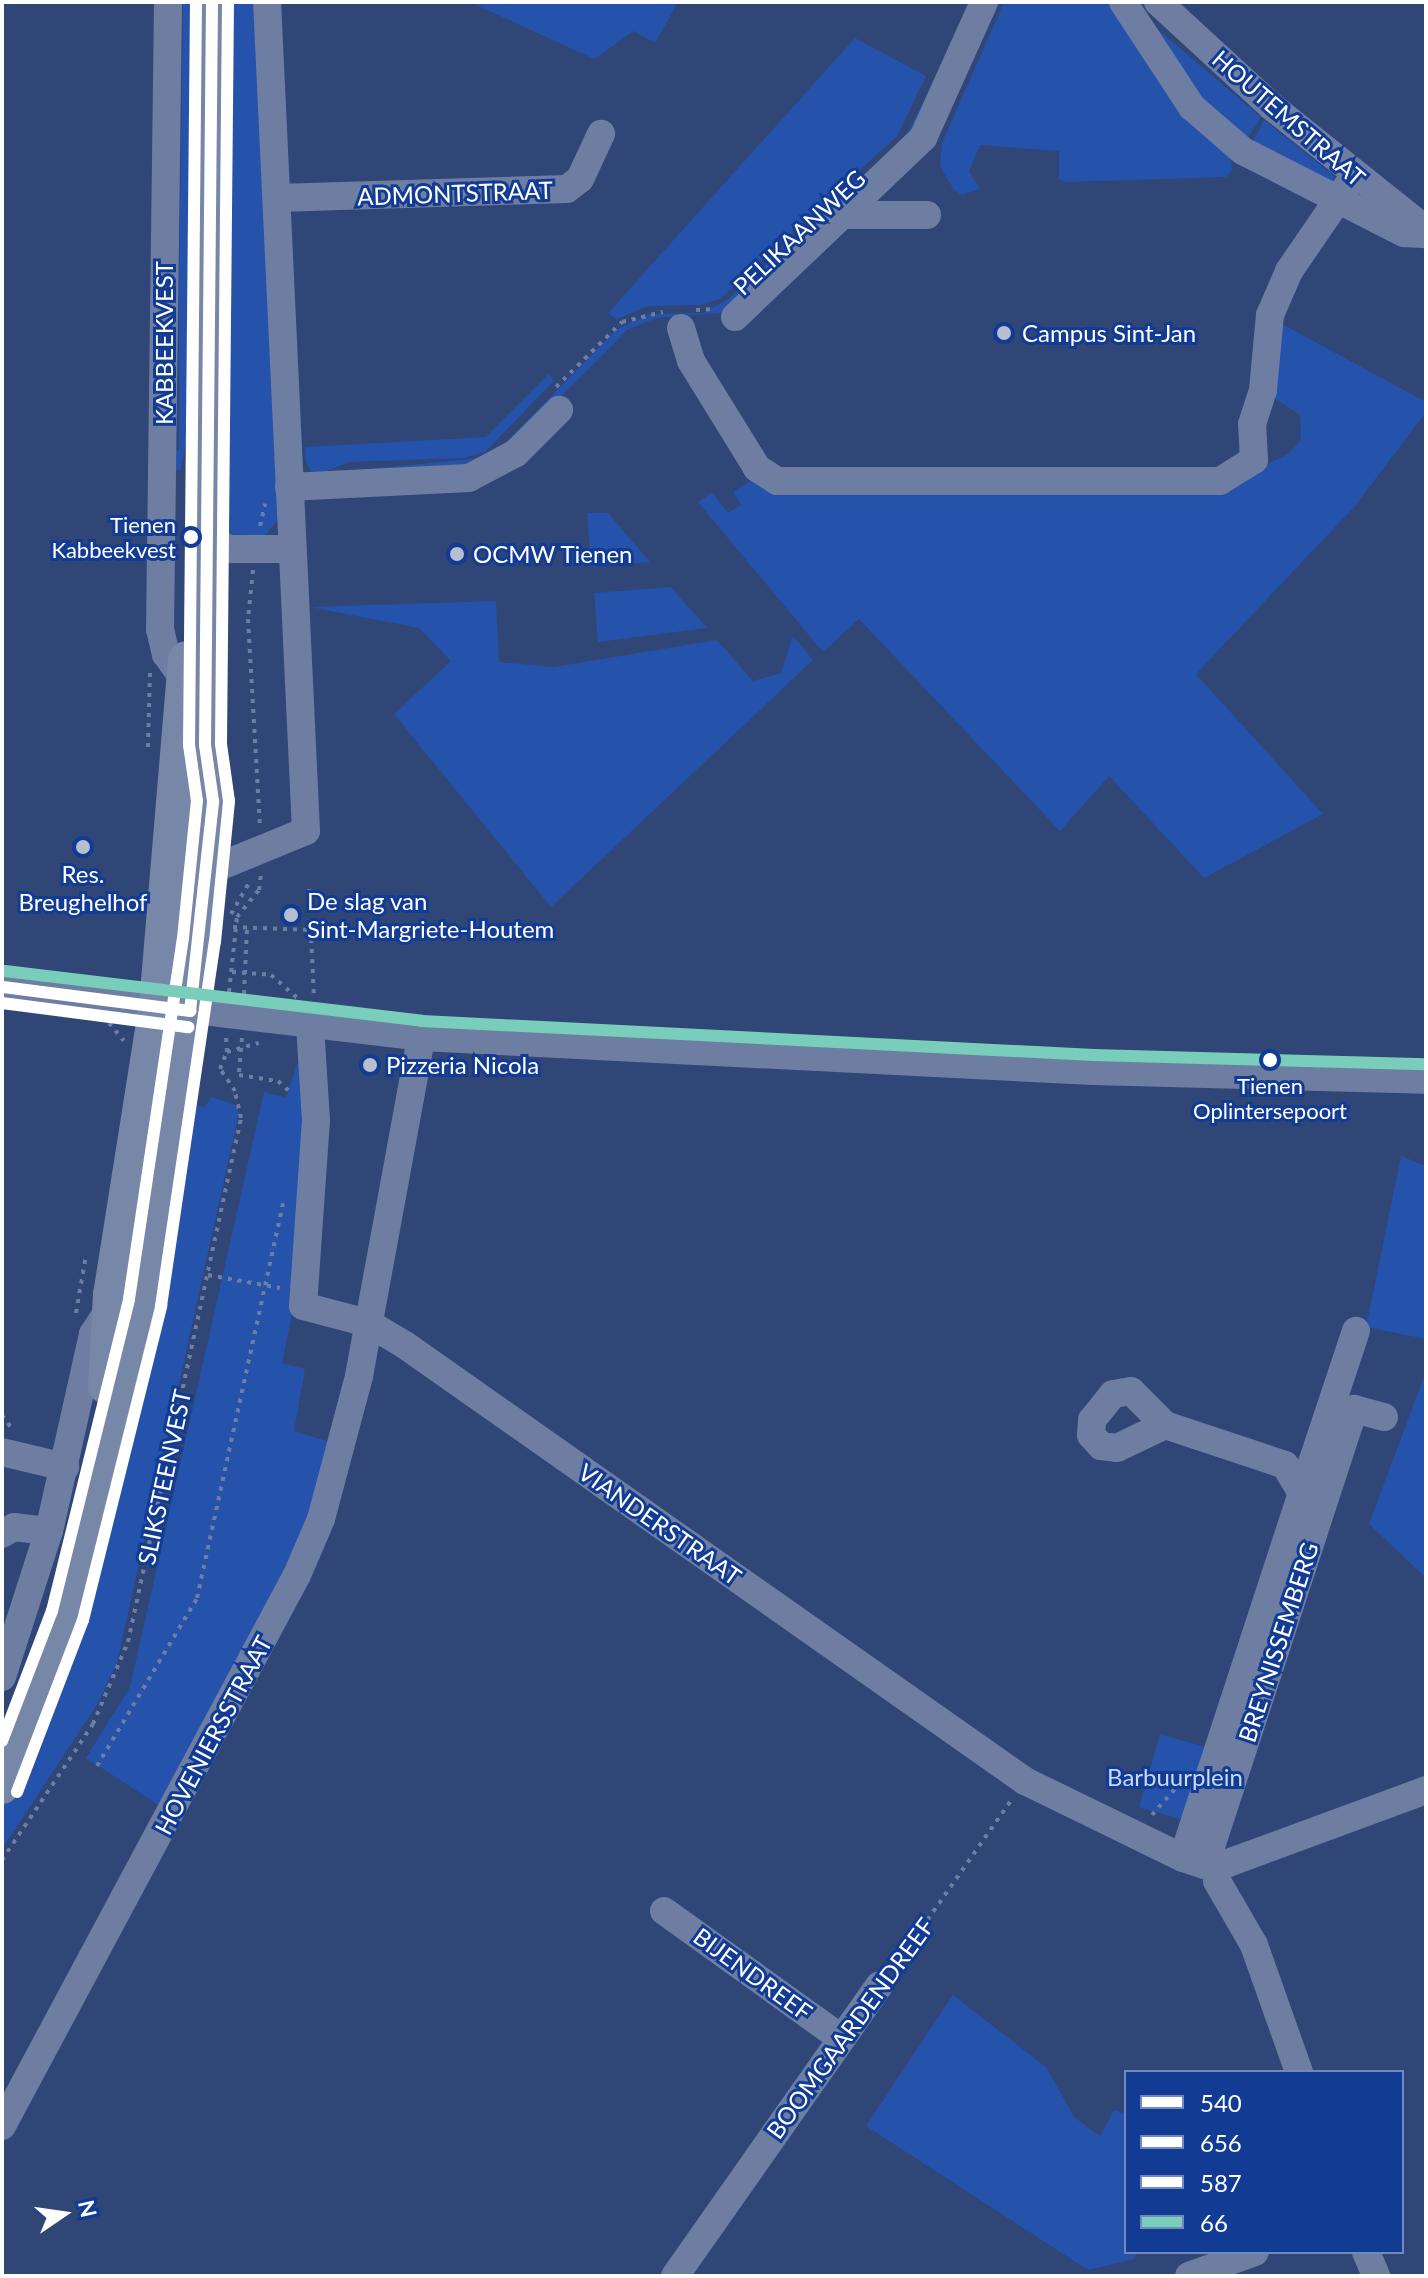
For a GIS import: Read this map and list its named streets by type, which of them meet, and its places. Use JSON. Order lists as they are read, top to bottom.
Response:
{
  "streets": {
    "main road": ["KABBEEKVEST"],
    "street": [
      "HOUTEMSTRAAT",
      "ADMONTSTRAAT",
      "PELIKAANWEG",
      "VIANDERSTRAAT",
      "BREYNISSEMBERG",
      "HOVENIERSSTRAAT",
      "BIJENDREEF",
      "BOOMGAARDENDREEF"
    ],
    "path": ["SLIKSTEENVEST"]
  },
  "crossings": [
    ["VIANDERSTRAAT", "BREYNISSEMBERG"],
    ["VIANDERSTRAAT", "HOVENIERSSTRAAT"],
    ["VIANDERSTRAAT", "BOOMGAARDENDREEF"],
    ["BIJENDREEF", "BOOMGAARDENDREEF"]
  ],
  "parks": ["Barbuurplein"],
  "places": [
    "Campus Sint-Jan",
    "Tienen Kabbeekvest",
    "OCMW Tienen",
    "Res. Breughelhof",
    "De slag van Sint-Margriete-Houtem",
    "Tienen Oplintersepoort",
    "Pizzeria Nicola"
  ],
  "lines": [
    "transit line 540",
    "transit line 656",
    "transit line 587",
    "transit line 66"
  ],
  "legend": [
    "540",
    "656",
    "587",
    "66"
  ],
  "north": "right"
}
